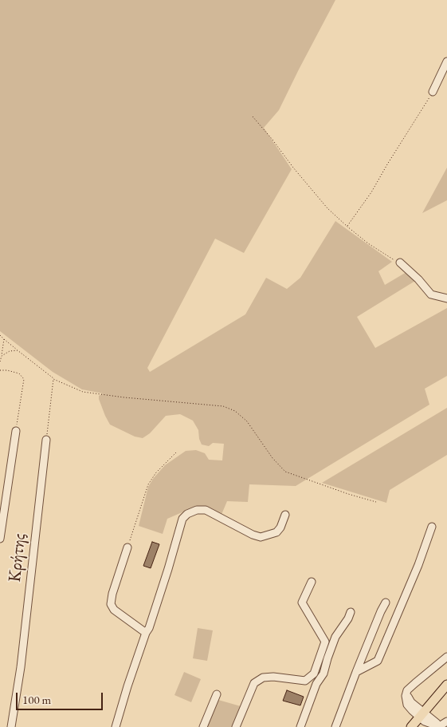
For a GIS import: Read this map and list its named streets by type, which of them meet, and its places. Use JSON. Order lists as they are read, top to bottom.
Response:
{
  "streets": {
    "street": ["Κρήτης"]
  },
  "scale_bar": "100 m"
}
